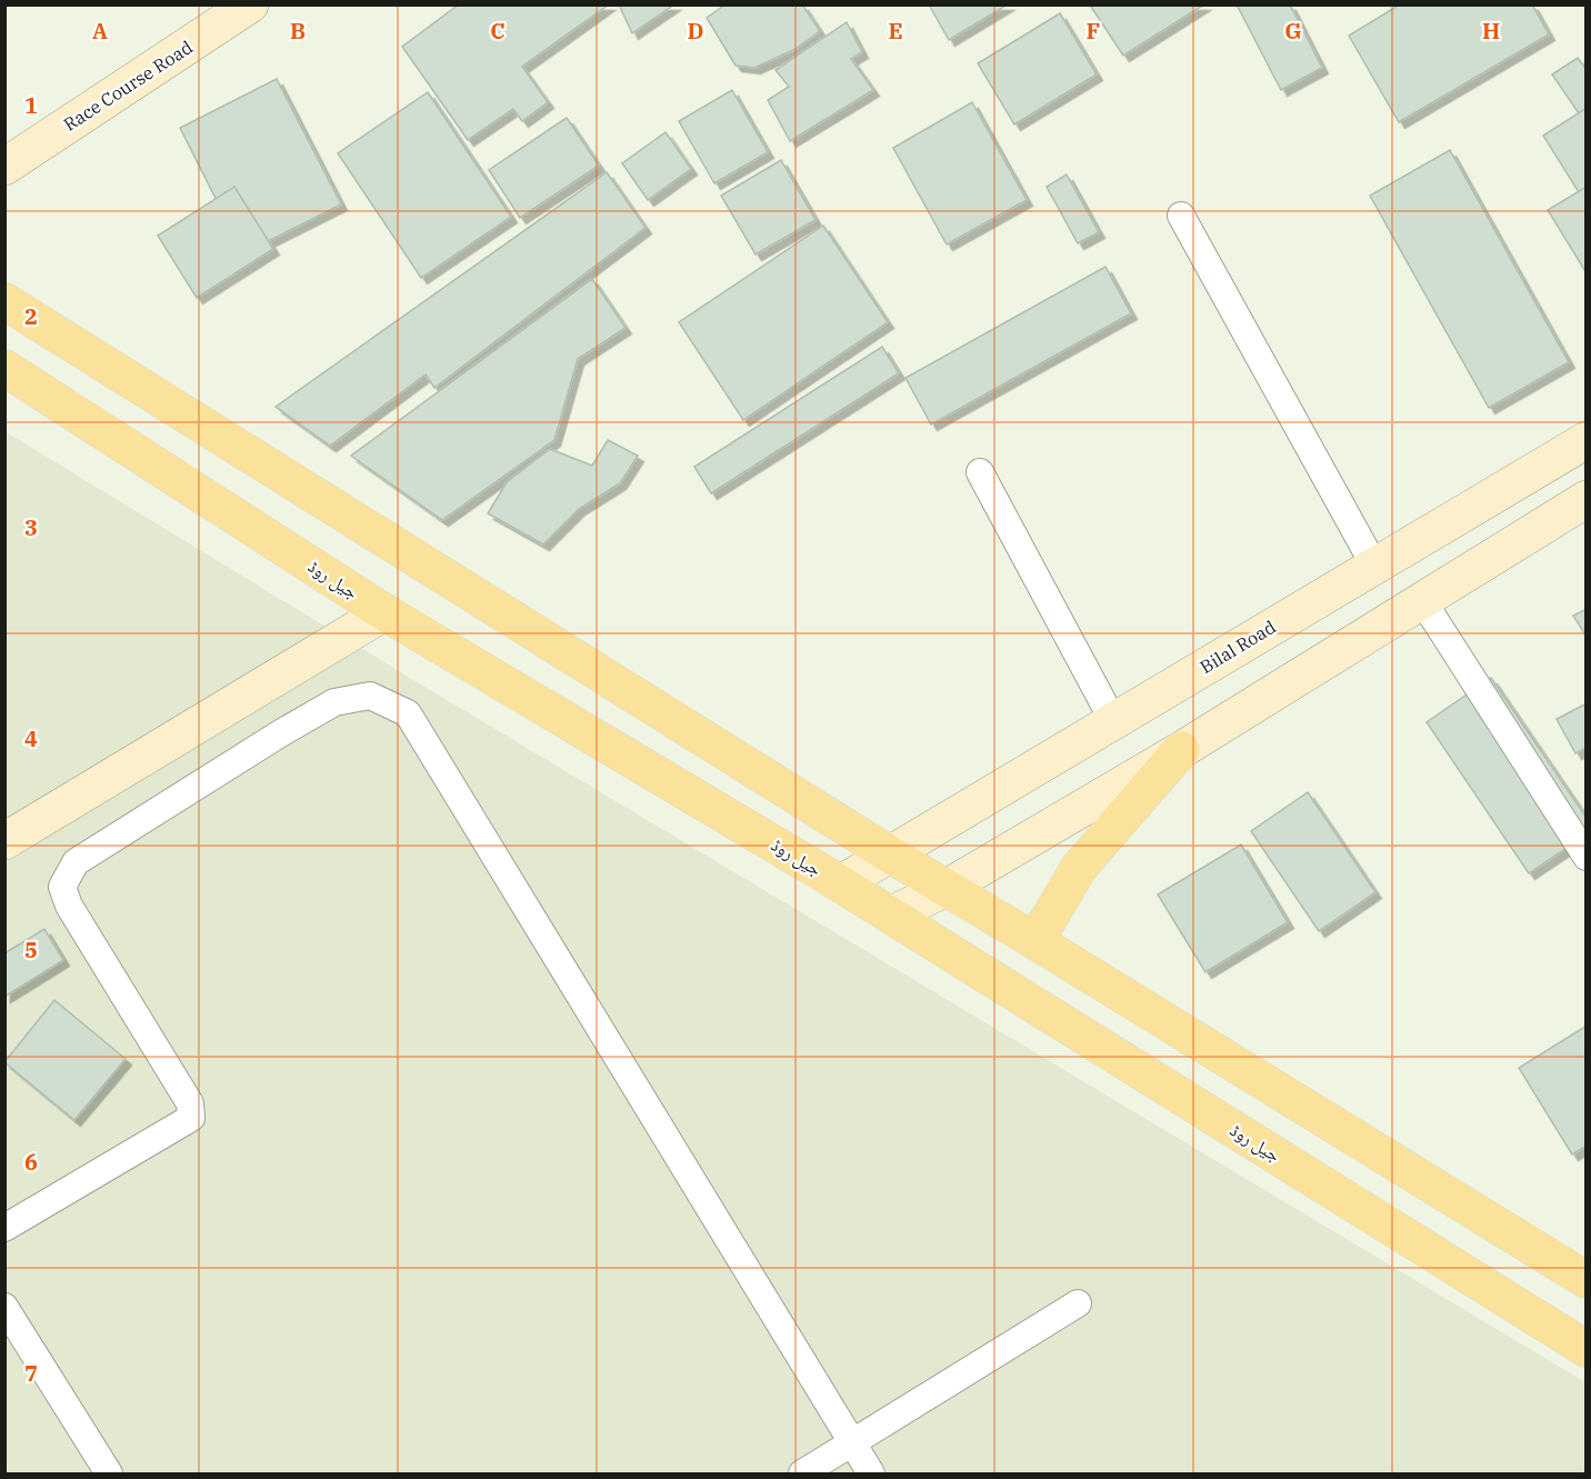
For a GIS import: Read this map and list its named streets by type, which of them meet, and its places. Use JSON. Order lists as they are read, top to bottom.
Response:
{
  "streets": {
    "main road": ["Race Course Road", "جیل روڈ", "Bilal Road"]
  },
  "crossings": [
    ["جیل روڈ", "Bilal Road"]
  ],
  "grid": {
    "columns": [
      "A",
      "B",
      "C",
      "D",
      "E",
      "F",
      "G",
      "H"
    ],
    "rows": [
      "1",
      "2",
      "3",
      "4",
      "5",
      "6",
      "7"
    ]
  }
}
